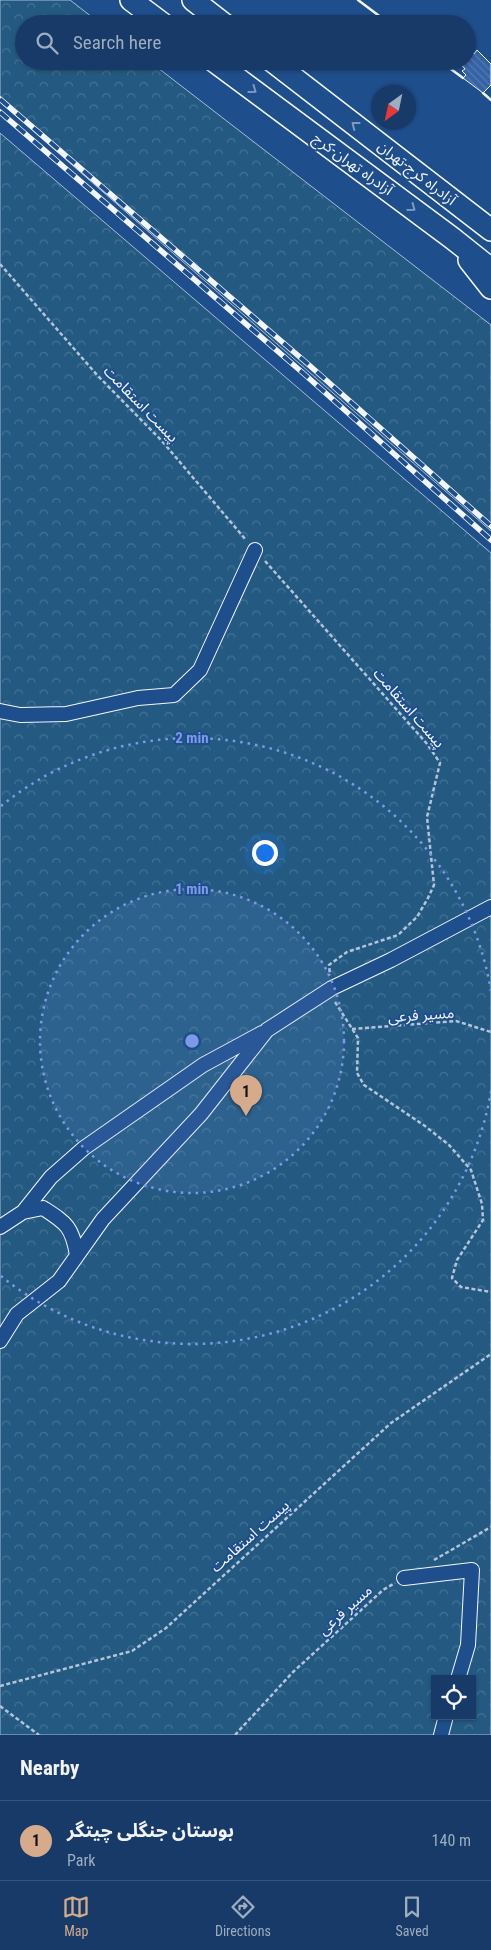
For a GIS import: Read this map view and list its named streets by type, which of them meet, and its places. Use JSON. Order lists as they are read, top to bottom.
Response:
{
  "streets": {
    "highway": ["آزادراه تهران-کرج", "آزادراه کرج-تهران"],
    "path": ["پیست استقامت", "مسیر فرعی"]
  },
  "crossings": [
    ["پیست استقامت", "مسیر فرعی"]
  ],
  "one_way": ["آزادراه تهران-کرج", "آزادراه کرج-تهران"],
  "north": "bottom left",
  "page": {
    "search": "Search here",
    "pins": "1",
    "heading": "Nearby",
    "list": [
      {
        "mark": "1",
        "name": "بوستان جنگلی چیتگر",
        "note": "Park",
        "value": "140 m"
      }
    ],
    "nav": ["Map", "Directions", "Saved"]
  },
  "rings": ["2 min", "1 min"]
}
